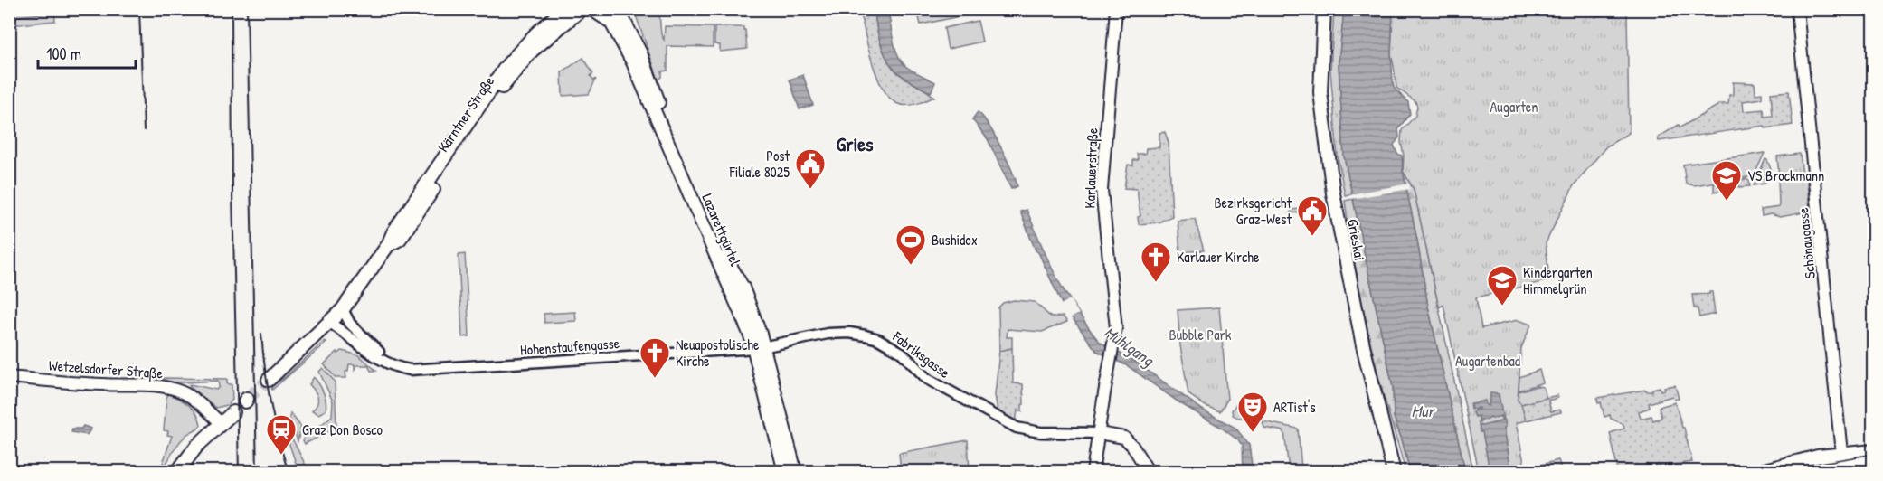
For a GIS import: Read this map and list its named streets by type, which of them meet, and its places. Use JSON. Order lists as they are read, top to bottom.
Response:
{
  "streets": {
    "main road": [
      "Kärntner Straße",
      "Karlauerstraße",
      "Lazarettgürtel",
      "Grieskai",
      "Schönaugasse",
      "Wetzelsdorfer Straße"
    ],
    "street": ["Hohenstaufengasse", "Fabriksgasse"]
  },
  "crossings": [
    ["Kärntner Straße", "Hohenstaufengasse"],
    ["Karlauerstraße", "Fabriksgasse"],
    ["Lazarettgürtel", "Hohenstaufengasse"],
    ["Lazarettgürtel", "Fabriksgasse"],
    ["Hohenstaufengasse", "Fabriksgasse"]
  ],
  "districts": ["Gries"],
  "water": ["Mühlgang", "Mur"],
  "parks": ["Augarten", "Bubble Park", "Augartenbad"],
  "places": {
    "public building": ["Post Filiale 8025", "Bezirksgericht Graz-West"],
    "school or university": ["VS Brockmann", "Kindergarten Himmelgrün"],
    "sports": ["Bushidox"],
    "church": ["Karlauer Kirche", "Neuapostolische Kirche"],
    "theatre": ["ARTist's"],
    "station": ["Graz Don Bosco"]
  },
  "scale_bar": "100 m"
}
